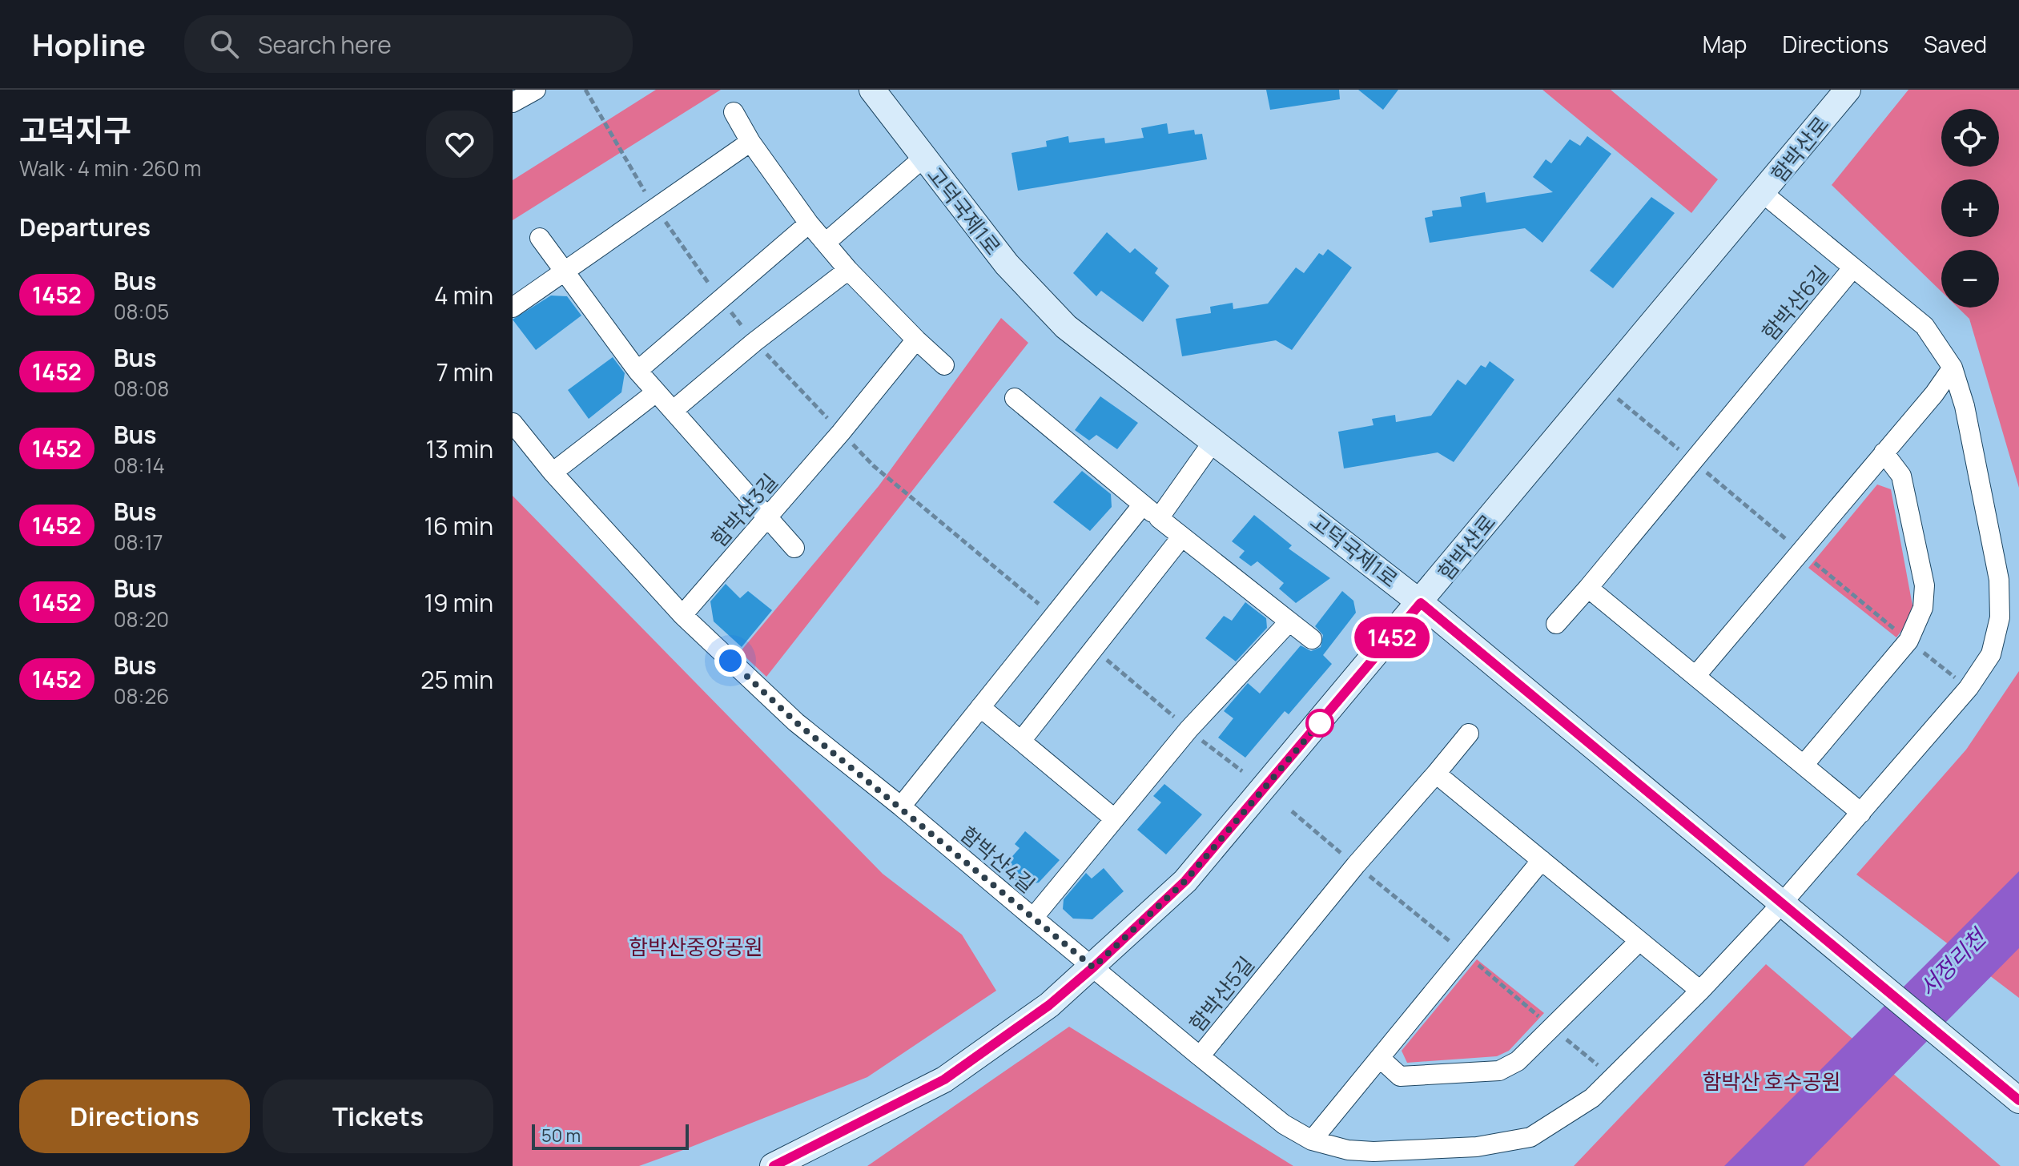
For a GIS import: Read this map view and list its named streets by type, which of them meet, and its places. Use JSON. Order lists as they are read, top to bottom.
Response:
{
  "streets": {
    "street": [
      "함박산로",
      "고덕국제1로",
      "함박산6길",
      "함박산3길",
      "함박산4길",
      "함박산5길"
    ]
  },
  "crossings": [
    ["함박산로", "고덕국제1로"],
    ["고덕국제1로", "함박산6길"],
    ["고덕국제1로", "함박산5길"],
    ["함박산6길", "함박산5길"],
    ["함박산3길", "함박산4길"]
  ],
  "water": ["서정리천"],
  "parks": ["함박산중앙공원", "함박산 호수공원"],
  "lines": ["bus line 1452"],
  "scale_bar": "50 m",
  "page": {
    "header": "Hopline",
    "search": "Search here",
    "nav": ["Map", "Directions", "Saved"],
    "heading": [
      ["고덕지구", "Walk · 4 min · 260 m"],
      "Departures"
    ],
    "on_map": "1452",
    "map_buttons": ["+", "−"],
    "list": [
      {
        "mark": "1452",
        "name": "Bus",
        "note": "08:05",
        "value": "4 min"
      },
      {
        "mark": "1452",
        "name": "Bus",
        "note": "08:08",
        "value": "7 min"
      },
      {
        "mark": "1452",
        "name": "Bus",
        "note": "08:14",
        "value": "13 min"
      },
      {
        "mark": "1452",
        "name": "Bus",
        "note": "08:17",
        "value": "16 min"
      },
      {
        "mark": "1452",
        "name": "Bus",
        "note": "08:20",
        "value": "19 min"
      },
      {
        "mark": "1452",
        "name": "Bus",
        "note": "08:26",
        "value": "25 min"
      }
    ],
    "buttons": ["Directions", "Tickets"],
    "scale": "50 m"
  }
}
